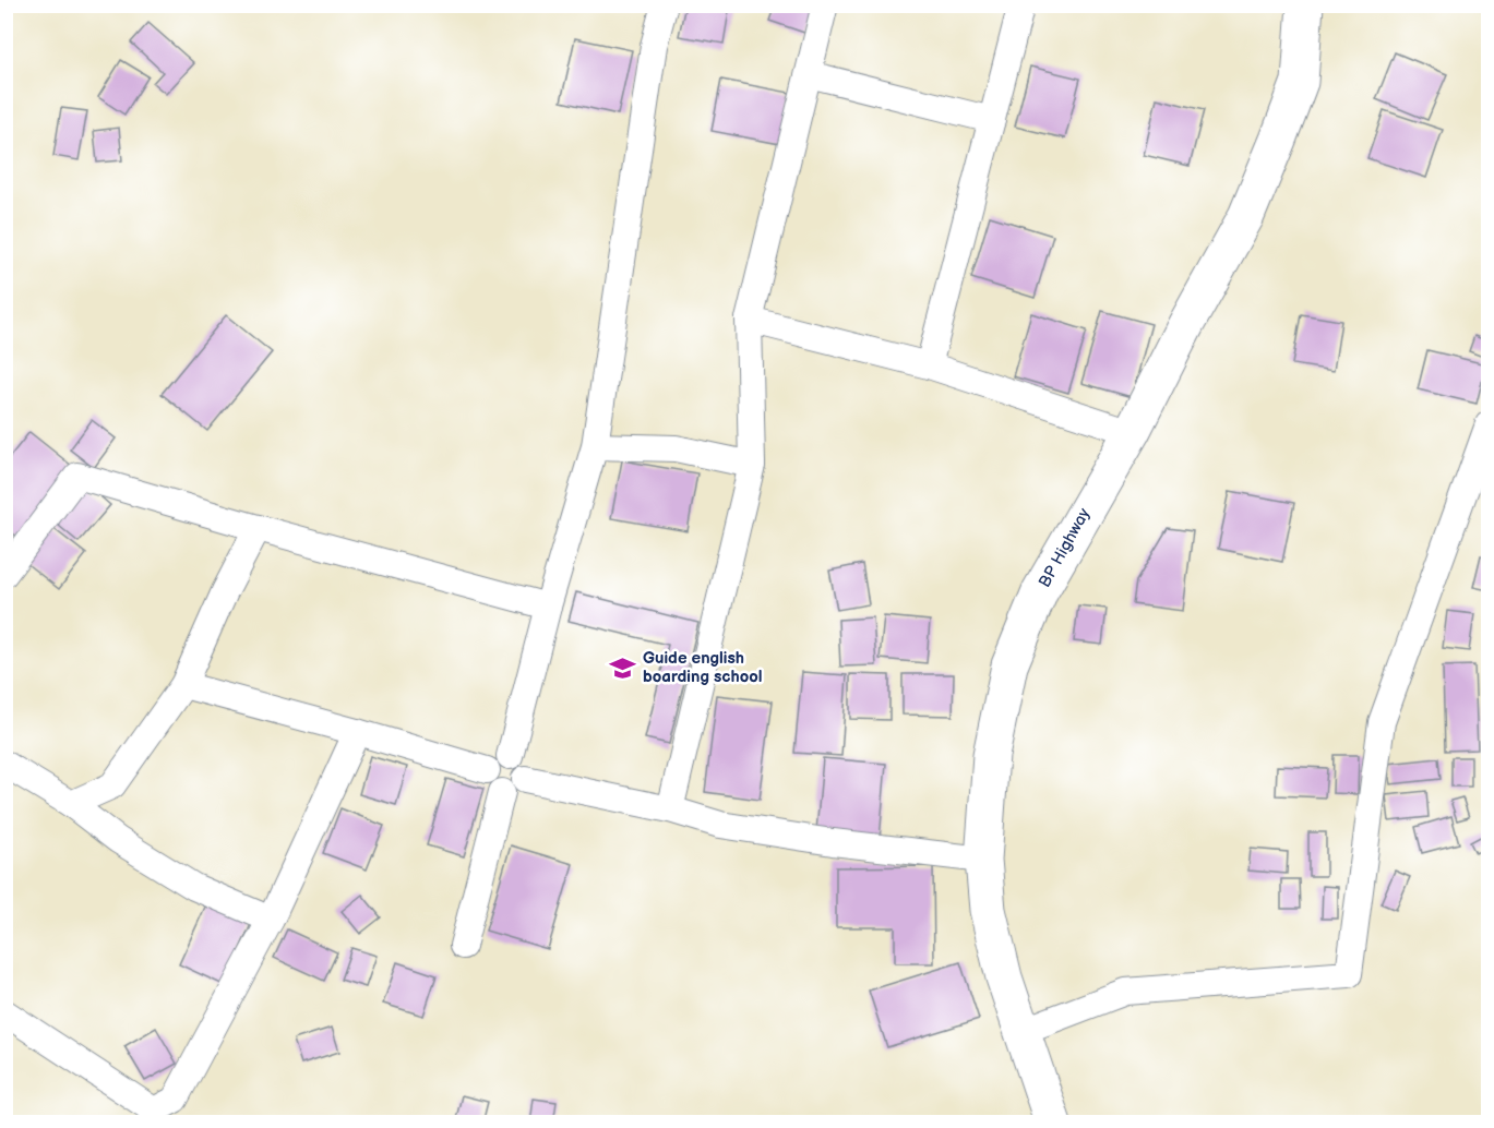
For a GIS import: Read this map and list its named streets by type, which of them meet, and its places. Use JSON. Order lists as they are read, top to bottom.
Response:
{
  "streets": {
    "highway": ["BP Highway"]
  },
  "places": {
    "school or university": ["Guide english boarding school"]
  }
}
